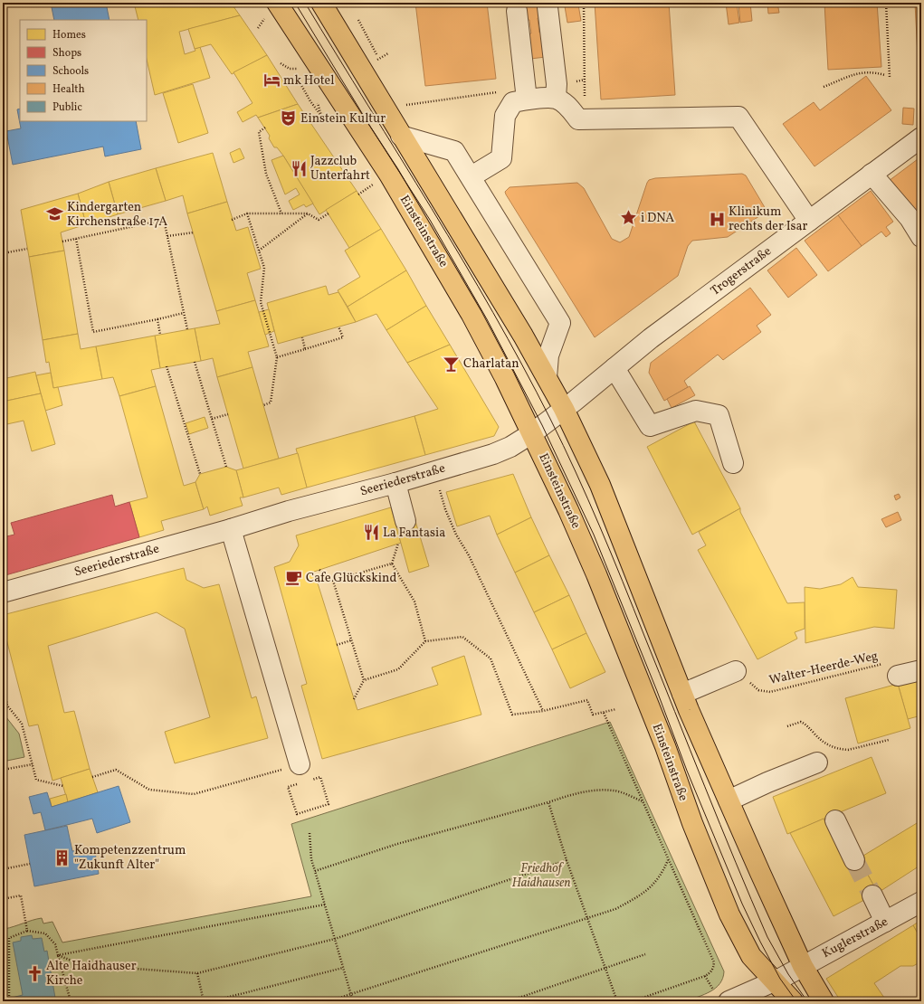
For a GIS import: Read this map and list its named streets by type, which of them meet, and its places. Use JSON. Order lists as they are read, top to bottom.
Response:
{
  "streets": {
    "main road": ["Einsteinstraße"],
    "street": ["Trogerstraße", "Seeriederstraße", "Kuglerstraße"],
    "path": ["Walter-Heerde-Weg"]
  },
  "crossings": [
    ["Einsteinstraße", "Trogerstraße"],
    ["Einsteinstraße", "Seeriederstraße"],
    ["Einsteinstraße", "Kuglerstraße"],
    ["Trogerstraße", "Seeriederstraße"]
  ],
  "parks": ["Friedhof Haidhausen"],
  "places": {
    "hotel": ["mk Hotel"],
    "theatre": ["Einstein Kultur"],
    "restaurant": ["Jazzclub Unterfahrt", "La Fantasia"],
    "school or university": ["Kindergarten Kirchenstraße 17A"],
    "place": ["i DNA"],
    "hospital": ["Klinikum rechts der Isar"],
    "bar": ["Charlatan"],
    "cafe": ["Cafe Glückskind"],
    "building": ["Kompetenzzentrum \"Zukunft Alter\""],
    "church": ["Alte Haidhauser Kirche"]
  },
  "legend": [
    "Homes",
    "Shops",
    "Schools",
    "Health",
    "Public"
  ]
}
